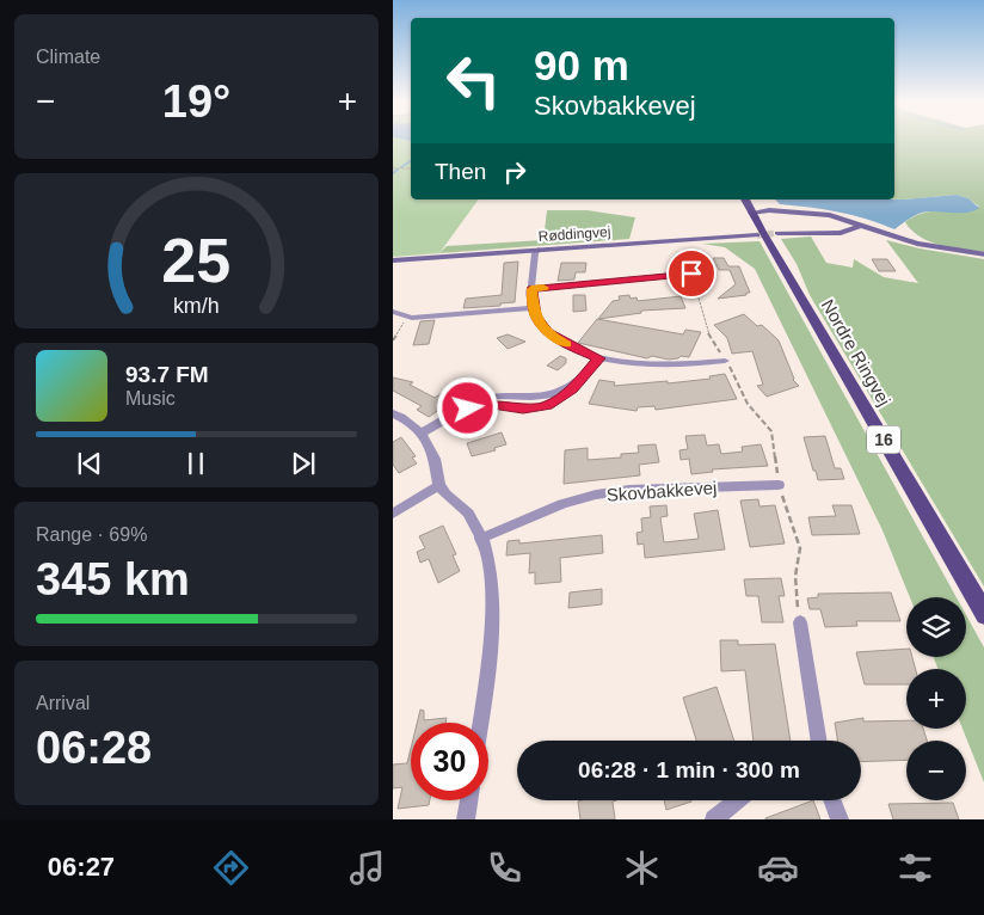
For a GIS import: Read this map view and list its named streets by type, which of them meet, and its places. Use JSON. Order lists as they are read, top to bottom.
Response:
{
  "streets": {
    "main road": ["Nordre Ringvej", "16"],
    "street": ["Røddingvej", "Skovbakkevej"]
  },
  "page": {
    "tile": [
      "Climate",
      ["Range · 69%", "345 km"],
      ["Arrival", "06:28"]
    ],
    "turn": ["90 m", "Skovbakkevej"],
    "heat": ["−", "19°", "+"],
    "then": "Then",
    "song": ["93.7 FM", "Music"],
    "map_buttons": ["+", "−"],
    "limit": "30",
    "trip": "06:28 · 1 min · 300 m",
    "tabs": "06:27",
    "gauge": ["25", "km/h"]
  }
}
